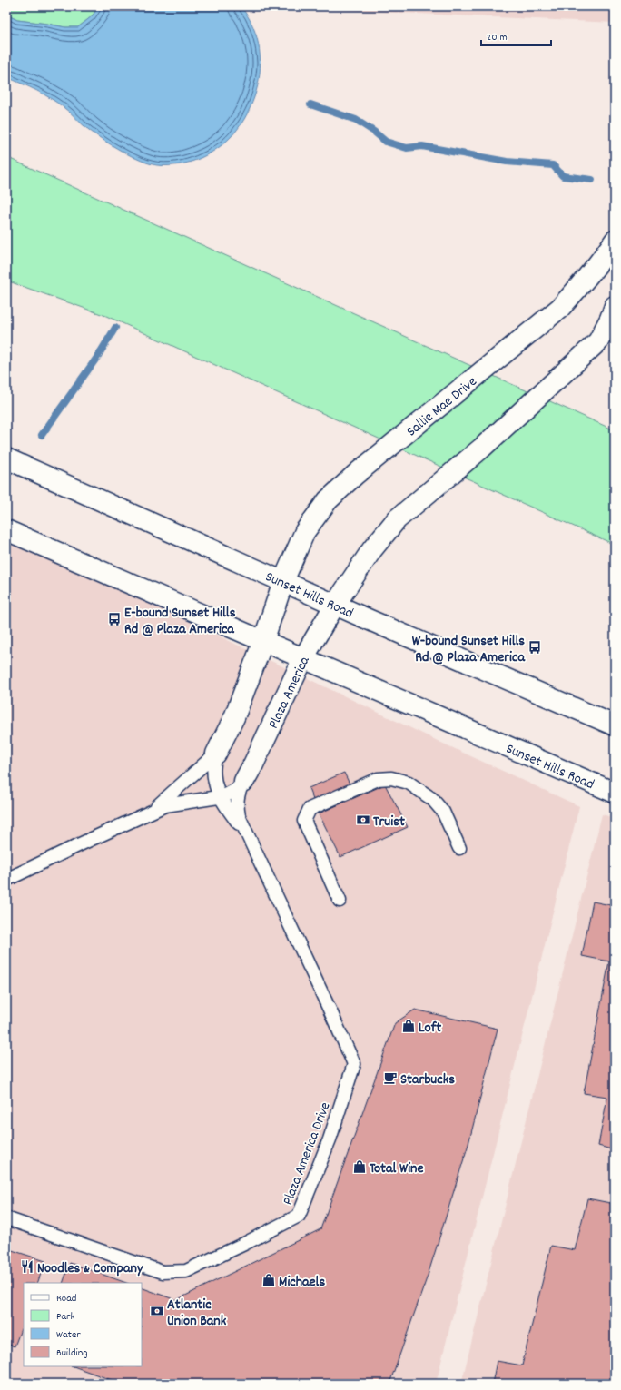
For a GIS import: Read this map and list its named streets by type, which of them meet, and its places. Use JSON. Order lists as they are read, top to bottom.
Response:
{
  "streets": {
    "main road": ["Sallie Mae Drive", "Sunset Hills Road", "Plaza America"],
    "lane": ["Plaza America Drive"]
  },
  "crossings": [
    ["Sallie Mae Drive", "Sunset Hills Road"],
    ["Sunset Hills Road", "Plaza America"]
  ],
  "places": {
    "bus stop": ["E-bound Sunset Hills Rd @ Plaza America", "W-bound Sunset Hills Rd @ Plaza America"],
    "bank": ["Truist", "Atlantic Union Bank"],
    "shop": ["Loft", "Total Wine", "Michaels"],
    "cafe": ["Starbucks"],
    "restaurant": ["Noodles & Company"]
  },
  "legend": [
    "Road",
    "Park",
    "Water",
    "Building"
  ],
  "scale_bar": "20 m"
}
